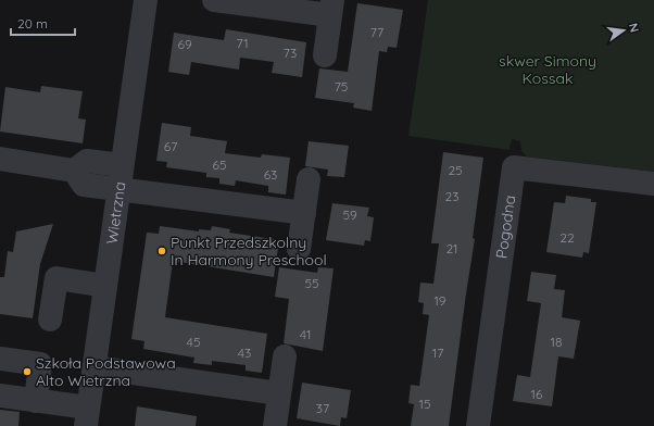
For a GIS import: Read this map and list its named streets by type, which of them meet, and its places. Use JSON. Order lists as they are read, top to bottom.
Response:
{
  "streets": {
    "street": ["Wietrzna", "Pogodna"]
  },
  "parks": ["skwer Simony Kossak"],
  "places": ["Punkt Przedszkolny In Harmony Preschool", "Szkoła Podstawowa Alto Wietrzna"],
  "house_numbers": [
    "77",
    "71",
    "69",
    "73",
    "75",
    "67",
    "65",
    "25",
    "63",
    "23",
    "59",
    "22",
    "21",
    "55",
    "19",
    "41",
    "45",
    "18",
    "43",
    "17",
    "16",
    "15",
    "37"
  ],
  "scale_bar": "20 m",
  "north": "right"
}
